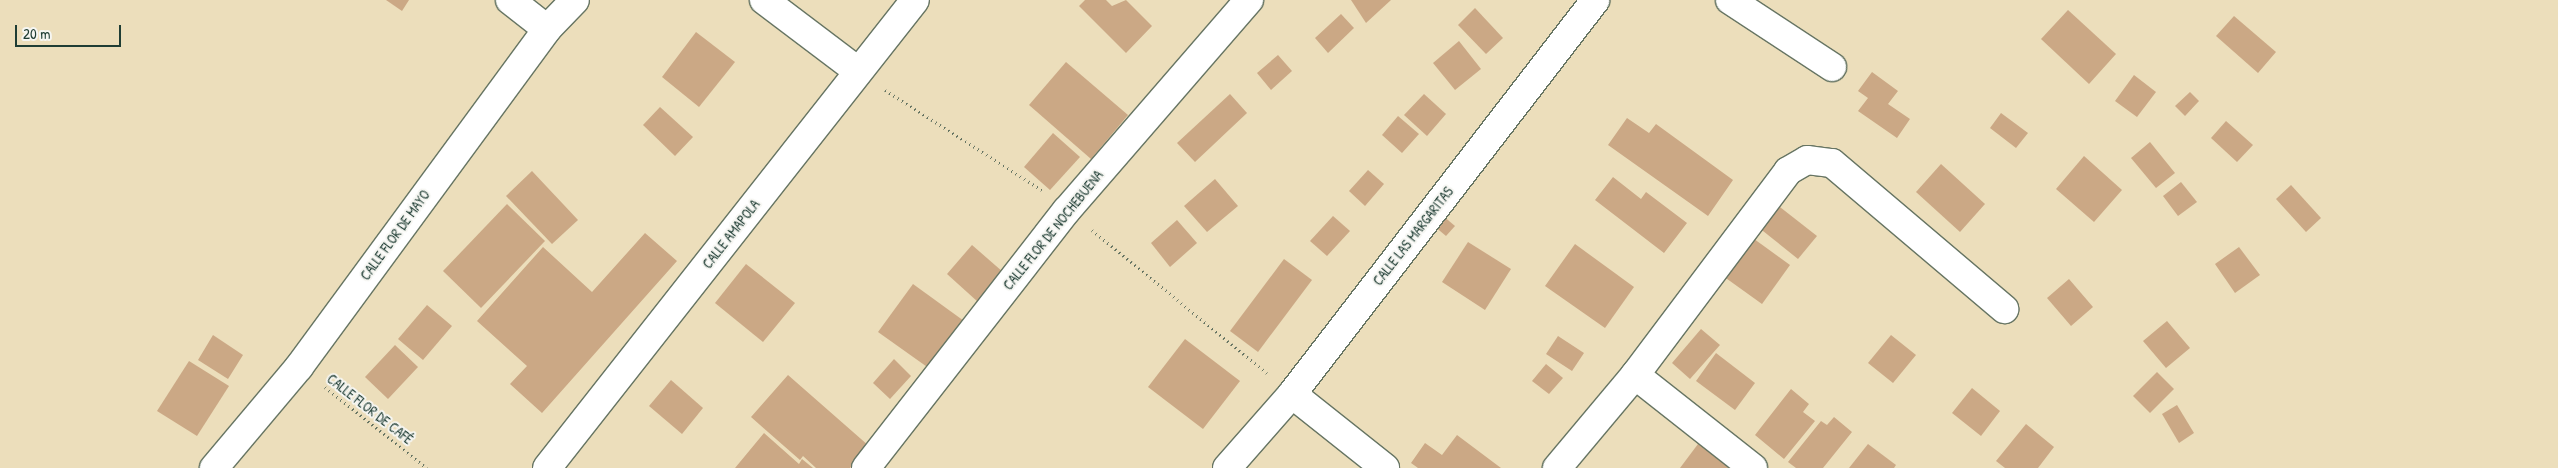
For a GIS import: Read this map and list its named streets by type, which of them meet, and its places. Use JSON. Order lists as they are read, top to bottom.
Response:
{
  "streets": {
    "street": [
      "CALLE FLOR DE NOCHEBUENA",
      "CALLE AMAPOLA",
      "CALLE FLOR DE MAYO",
      "CALLE LAS MARGARITAS"
    ],
    "path": ["CALLE FLOR DE CAFÉ"]
  },
  "crossings": [
    ["CALLE FLOR DE MAYO", "CALLE FLOR DE CAFÉ"]
  ],
  "scale_bar": "20 m"
}
